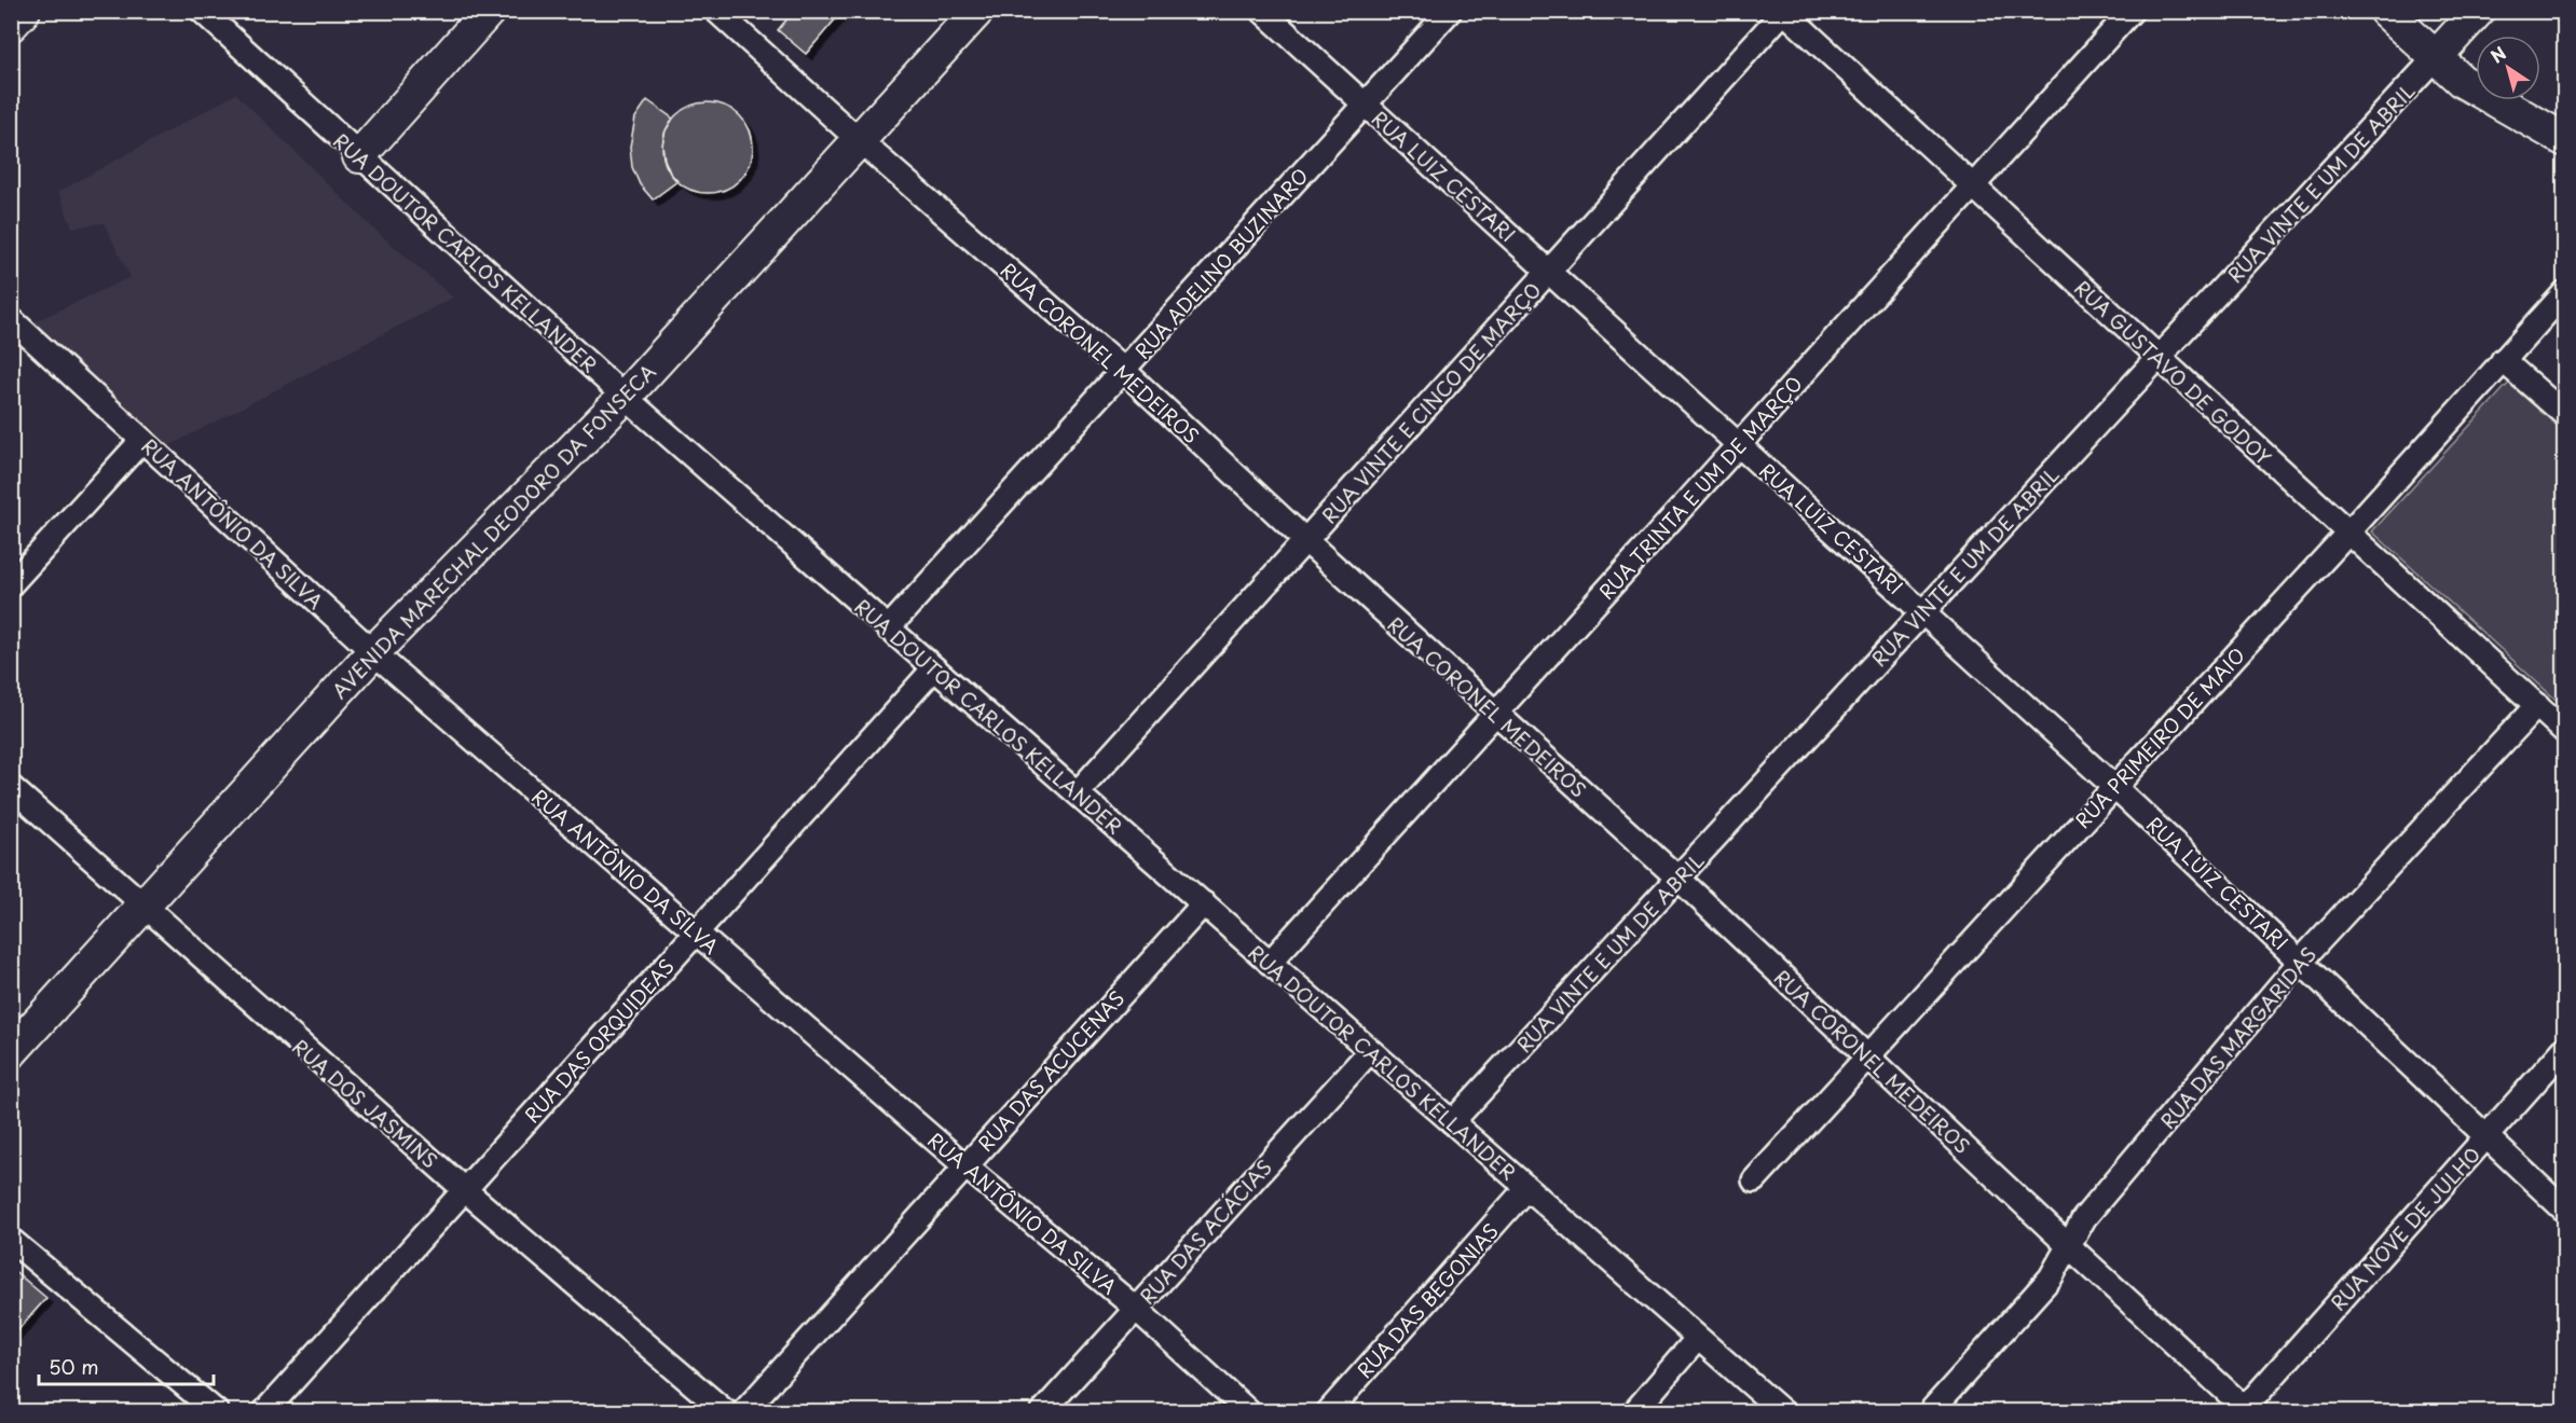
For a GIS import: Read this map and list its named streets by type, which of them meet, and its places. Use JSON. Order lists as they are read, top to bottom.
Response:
{
  "streets": {
    "street": [
      "RUA LUIZ CESTARI",
      "RUA VINTE E UM DE ABRIL",
      "RUA DOUTOR CARLOS KELLANDER",
      "RUA ADELINO BUZINARO",
      "RUA CORONEL MEDEIROS",
      "RUA GUSTAVO DE GODOY",
      "RUA VINTE E CINCO DE MARÇO",
      "RUA TRINTA E UM DE MARÇO",
      "RUA ANTÔNIO DA SILVA",
      "AVENIDA MARECHAL DEODORO DA FONSECA",
      "RUA PRIMEIRO DE MAIO",
      "RUA DAS MARGARIDAS",
      "RUA DAS ORQUIDEAS",
      "RUA DAS ACUCENAS",
      "RUA DOS JASMINS",
      "RUA NOVE DE JULHO",
      "RUA DAS ACÁCIAS",
      "RUA DAS BEGONIAS"
    ]
  },
  "crossings": [
    ["RUA LUIZ CESTARI", "RUA VINTE E UM DE ABRIL"],
    ["RUA LUIZ CESTARI", "RUA ADELINO BUZINARO"],
    ["RUA LUIZ CESTARI", "RUA VINTE E CINCO DE MARÇO"],
    ["RUA LUIZ CESTARI", "RUA TRINTA E UM DE MARÇO"],
    ["RUA LUIZ CESTARI", "RUA PRIMEIRO DE MAIO"],
    ["RUA LUIZ CESTARI", "RUA DAS MARGARIDAS"],
    ["RUA LUIZ CESTARI", "RUA NOVE DE JULHO"],
    ["RUA VINTE E UM DE ABRIL", "RUA DOUTOR CARLOS KELLANDER"],
    ["RUA VINTE E UM DE ABRIL", "RUA CORONEL MEDEIROS"],
    ["RUA VINTE E UM DE ABRIL", "RUA GUSTAVO DE GODOY"],
    ["RUA DOUTOR CARLOS KELLANDER", "RUA ADELINO BUZINARO"],
    ["RUA DOUTOR CARLOS KELLANDER", "RUA VINTE E CINCO DE MARÇO"],
    ["RUA DOUTOR CARLOS KELLANDER", "RUA TRINTA E UM DE MARÇO"],
    ["RUA DOUTOR CARLOS KELLANDER", "AVENIDA MARECHAL DEODORO DA FONSECA"],
    ["RUA DOUTOR CARLOS KELLANDER", "RUA DAS ORQUIDEAS"],
    ["RUA DOUTOR CARLOS KELLANDER", "RUA DAS ACUCENAS"],
    ["RUA DOUTOR CARLOS KELLANDER", "RUA DAS ACÁCIAS"],
    ["RUA DOUTOR CARLOS KELLANDER", "RUA DAS BEGONIAS"],
    ["RUA ADELINO BUZINARO", "RUA CORONEL MEDEIROS"],
    ["RUA CORONEL MEDEIROS", "RUA VINTE E CINCO DE MARÇO"],
    ["RUA CORONEL MEDEIROS", "RUA TRINTA E UM DE MARÇO"],
    ["RUA CORONEL MEDEIROS", "AVENIDA MARECHAL DEODORO DA FONSECA"],
    ["RUA CORONEL MEDEIROS", "RUA PRIMEIRO DE MAIO"],
    ["RUA CORONEL MEDEIROS", "RUA DAS MARGARIDAS"],
    ["RUA CORONEL MEDEIROS", "RUA NOVE DE JULHO"],
    ["RUA GUSTAVO DE GODOY", "RUA VINTE E CINCO DE MARÇO"],
    ["RUA GUSTAVO DE GODOY", "RUA TRINTA E UM DE MARÇO"],
    ["RUA GUSTAVO DE GODOY", "RUA PRIMEIRO DE MAIO"],
    ["RUA GUSTAVO DE GODOY", "RUA DAS MARGARIDAS"],
    ["RUA ANTÔNIO DA SILVA", "AVENIDA MARECHAL DEODORO DA FONSECA"],
    ["RUA ANTÔNIO DA SILVA", "RUA DAS ORQUIDEAS"],
    ["RUA ANTÔNIO DA SILVA", "RUA DAS ACUCENAS"],
    ["RUA ANTÔNIO DA SILVA", "RUA DAS ACÁCIAS"],
    ["AVENIDA MARECHAL DEODORO DA FONSECA", "RUA DOS JASMINS"],
    ["RUA DAS ORQUIDEAS", "RUA DOS JASMINS"]
  ],
  "scale_bar": "50 m",
  "north": "top left"
}
